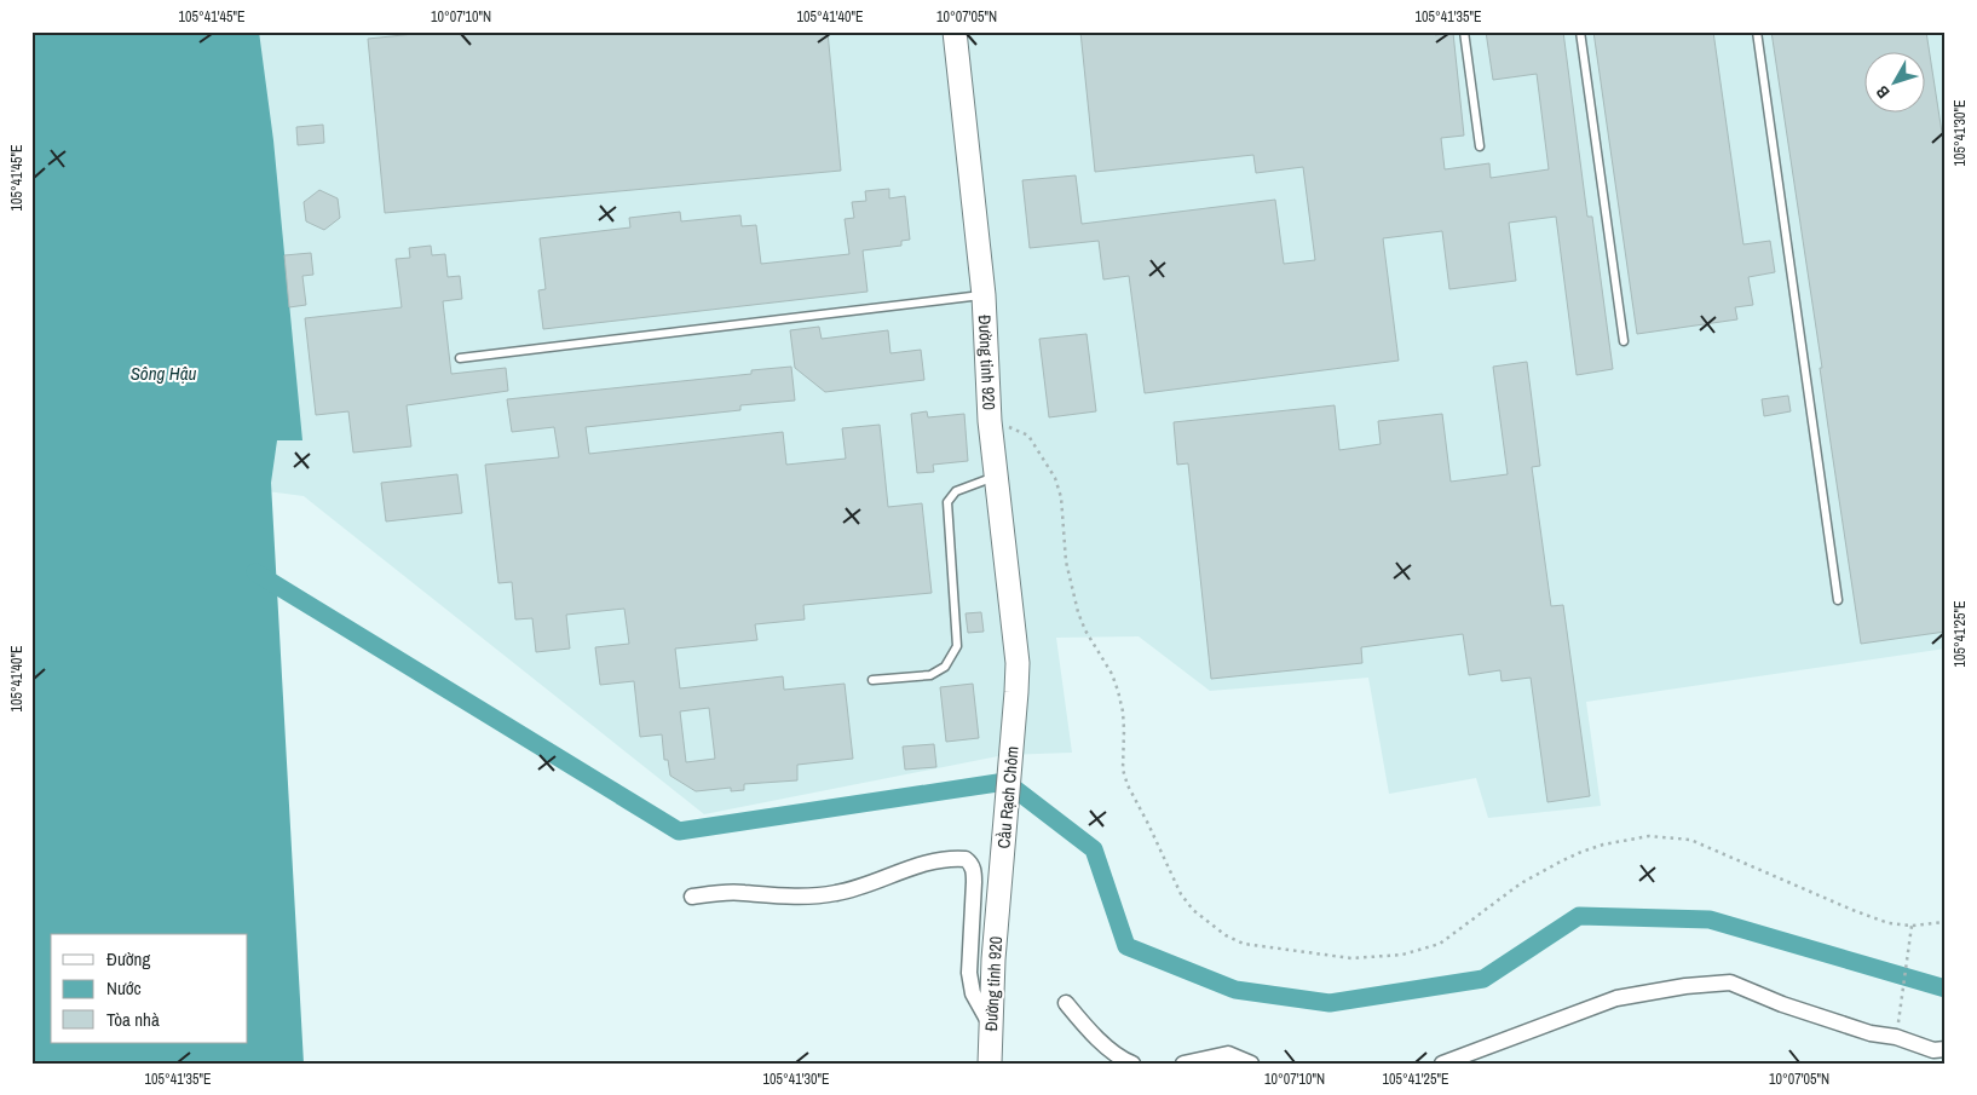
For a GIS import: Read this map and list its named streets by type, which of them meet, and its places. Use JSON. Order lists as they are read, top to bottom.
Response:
{
  "streets": {
    "main road": ["Đường tỉnh 920", "Cầu Rạch Chôm"]
  },
  "crossings": [
    ["Đường tỉnh 920", "Cầu Rạch Chôm"]
  ],
  "water": ["Sông Hậu"],
  "legend": ["Đường", "Nước", "Tòa nhà"],
  "north": "bottom left",
  "coordinates": [
    "105°41'45\"E",
    "10°07'10\"N",
    "105°41'40\"E",
    "10°07'05\"N",
    "105°41'35\"E",
    "105°41'30\"E",
    "105°41'25\"E"
  ]
}
